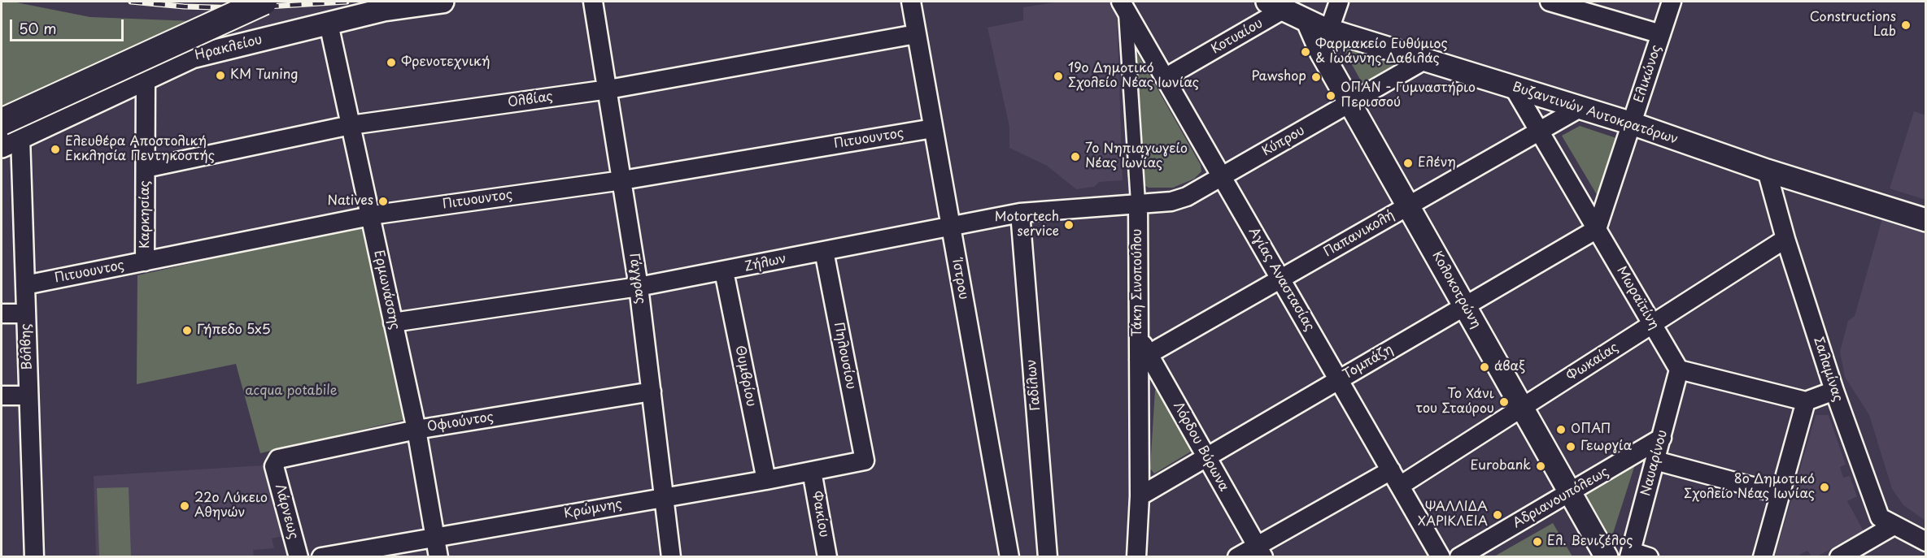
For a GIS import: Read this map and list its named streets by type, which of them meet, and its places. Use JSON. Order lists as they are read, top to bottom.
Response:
{
  "streets": {
    "main road": ["Ηρακλείου"],
    "street": [
      "Κοτυαίου",
      "Ελικώνος",
      "Ολβίας",
      "Βυζαντινών Αυτοκρατόρων",
      "Πιτυουντος",
      "Κύπρου",
      "Καρκησίας",
      "Παπανικολή",
      "Ζήλων",
      "Γάγγρας",
      "Ίστρου",
      "Αγίας Αναστασίας",
      "Τάκη Σινοπούλου",
      "Ερμωνάσσης",
      "Κολοκοτρώνη",
      "Μωραϊτίνη",
      "Βόλβης",
      "Πηλουσίου",
      "Τομπάζη",
      "Φωκαίας",
      "Σαλαμίνας",
      "Θυμβρίου",
      "Γαδίλων",
      "Οφιούντος",
      "Λόρδου Βύρωνα",
      "Ναυαρίνου",
      "Αδριανουπόλεως",
      "Κρώμνης",
      "Λάρνεως",
      "Φακίου"
    ]
  },
  "crossings": [
    ["Κοτυαίου", "Βυζαντινών Αυτοκρατόρων"],
    ["Κοτυαίου", "Αγίας Αναστασίας"],
    ["Ηρακλείου", "Καρκησίας"],
    ["Ηρακλείου", "Ερμωνάσσης"],
    ["Ηρακλείου", "Βόλβης"],
    ["Ελικώνος", "Βυζαντινών Αυτοκρατόρων"],
    ["Ελικώνος", "Μωραϊτίνη"],
    ["Ελικώνος", "Τομπάζη"],
    ["Ολβίας", "Καρκησίας"],
    ["Ολβίας", "Γάγγρας"],
    ["Ολβίας", "Ίστρου"],
    ["Ολβίας", "Ερμωνάσσης"],
    ["Βυζαντινών Αυτοκρατόρων", "Κύπρου"],
    ["Βυζαντινών Αυτοκρατόρων", "Παπανικολή"],
    ["Βυζαντινών Αυτοκρατόρων", "Κολοκοτρώνη"],
    ["Βυζαντινών Αυτοκρατόρων", "Μωραϊτίνη"],
    ["Βυζαντινών Αυτοκρατόρων", "Σαλαμίνας"],
    ["Πιτυουντος", "Καρκησίας"],
    ["Πιτυουντος", "Γάγγρας"],
    ["Πιτυουντος", "Ίστρου"],
    ["Πιτυουντος", "Ερμωνάσσης"],
    ["Πιτυουντος", "Βόλβης"],
    ["Κύπρου", "Ζήλων"],
    ["Κύπρου", "Αγίας Αναστασίας"],
    ["Κύπρου", "Τάκη Σινοπούλου"],
    ["Κύπρου", "Κολοκοτρώνη"],
    ["Παπανικολή", "Αγίας Αναστασίας"],
    ["Παπανικολή", "Τάκη Σινοπούλου"],
    ["Παπανικολή", "Κολοκοτρώνη"],
    ["Παπανικολή", "Μωραϊτίνη"],
    ["Παπανικολή", "Λόρδου Βύρωνα"],
    ["Ζήλων", "Γάγγρας"],
    ["Ζήλων", "Ίστρου"],
    ["Ζήλων", "Τάκη Σινοπούλου"],
    ["Ζήλων", "Ερμωνάσσης"],
    ["Ζήλων", "Πηλουσίου"],
    ["Ζήλων", "Θυμβρίου"],
    ["Ζήλων", "Γαδίλων"],
    ["Γάγγρας", "Οφιούντος"],
    ["Γάγγρας", "Κρώμνης"],
    ["Αγίας Αναστασίας", "Τάκη Σινοπούλου"],
    ["Αγίας Αναστασίας", "Τομπάζη"],
    ["Αγίας Αναστασίας", "Φωκαίας"],
    ["Τάκη Σινοπούλου", "Τομπάζη"],
    ["Τάκη Σινοπούλου", "Λόρδου Βύρωνα"],
    ["Ερμωνάσσης", "Οφιούντος"],
    ["Ερμωνάσσης", "Κρώμνης"],
    ["Κολοκοτρώνη", "Τομπάζη"],
    ["Κολοκοτρώνη", "Φωκαίας"],
    ["Κολοκοτρώνη", "Αδριανουπόλεως"],
    ["Μωραϊτίνη", "Τομπάζη"],
    ["Μωραϊτίνη", "Φωκαίας"],
    ["Μωραϊτίνη", "Ναυαρίνου"],
    ["Πηλουσίου", "Κρώμνης"],
    ["Τομπάζη", "Λόρδου Βύρωνα"],
    ["Φωκαίας", "Σαλαμίνας"],
    ["Φωκαίας", "Λόρδου Βύρωνα"],
    ["Θυμβρίου", "Κρώμνης"],
    ["Οφιούντος", "Λάρνεως"],
    ["Ναυαρίνου", "Αδριανουπόλεως"],
    ["Κρώμνης", "Φακίου"]
  ],
  "parks": ["acqua potabile"],
  "places": [
    "Constructions Lab",
    "Φαρμακείο Ευθύμιος & Ιωάννης Δαβιλάς",
    "Φρενοτεχνική",
    "KM Tuning",
    "19ο Δημοτικό Σχολείο Νέας Ιωνίας",
    "Pawshop",
    "ΟΠΑΝ - Γυμναστήριο Περισσού",
    "Ελευθέρα Αποστολική Εκκλησία Πεντηκοστής",
    "7ο Νηπιαγωγείο Νέας Ιωνίας",
    "Ελένη",
    "Natives",
    "Motortech service",
    "Γήπεδο 5x5",
    "άβαξ",
    "Το Χάνι του Σταύρου",
    "ΟΠΑΠ",
    "Γεωργία",
    "Eurobank",
    "8ο Δημοτικό Σχολείο Νέας Ιωνίας",
    "22ο Λύκειο Αθηνών",
    "ΨΑΛΛΙΔΑ ΧΑΡΙΚΛΕΙΑ",
    "Ελ. Βενιζέλος"
  ],
  "scale_bar": "50 m"
}
